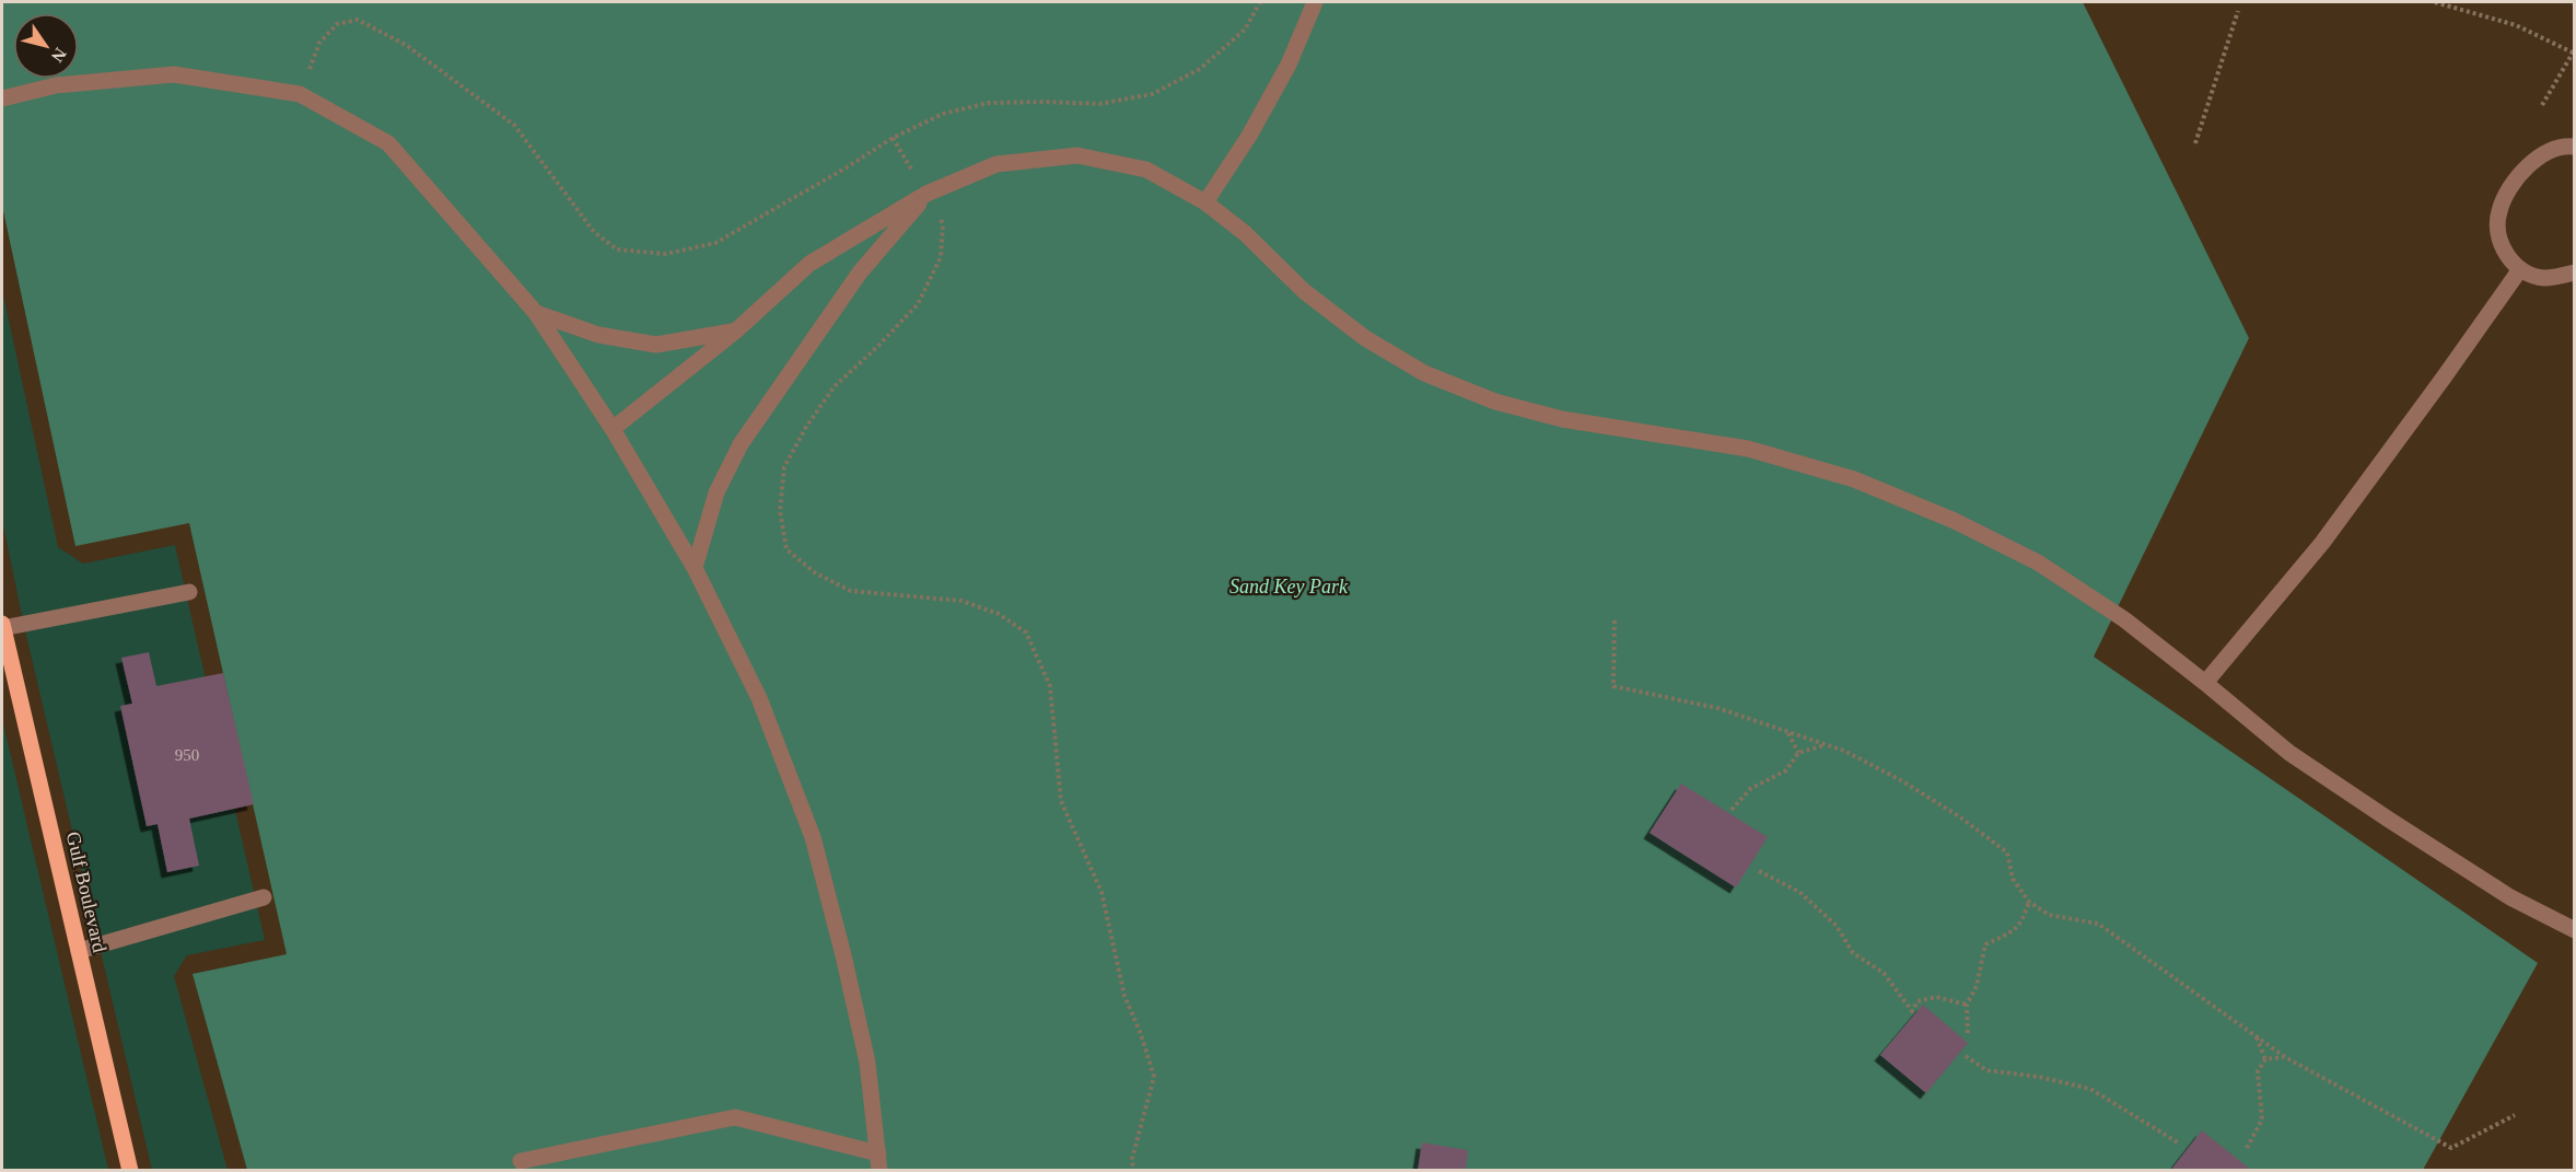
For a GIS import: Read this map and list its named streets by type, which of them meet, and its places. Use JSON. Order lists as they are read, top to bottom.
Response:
{
  "streets": {
    "main road": ["Gulf Boulevard"]
  },
  "parks": ["Sand Key Park"],
  "house_numbers": ["950"],
  "north": "bottom right"
}
